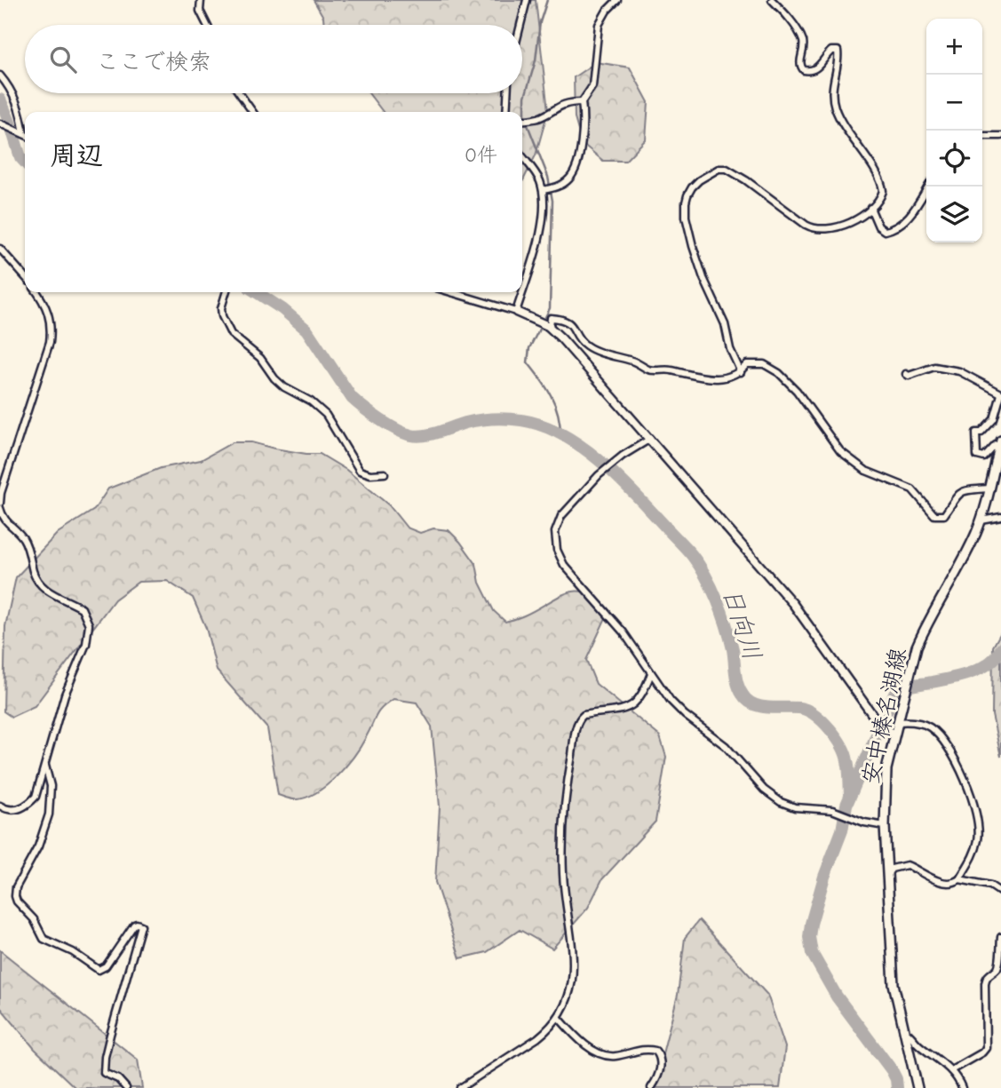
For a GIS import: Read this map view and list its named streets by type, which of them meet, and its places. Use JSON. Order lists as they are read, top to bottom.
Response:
{
  "streets": {
    "main road": ["安中榛名湖線"]
  },
  "water": ["日向川"],
  "page": {
    "map_buttons": ["+", "−"],
    "search": "ここで検索",
    "heading": ["周辺", "0件"]
  }
}
